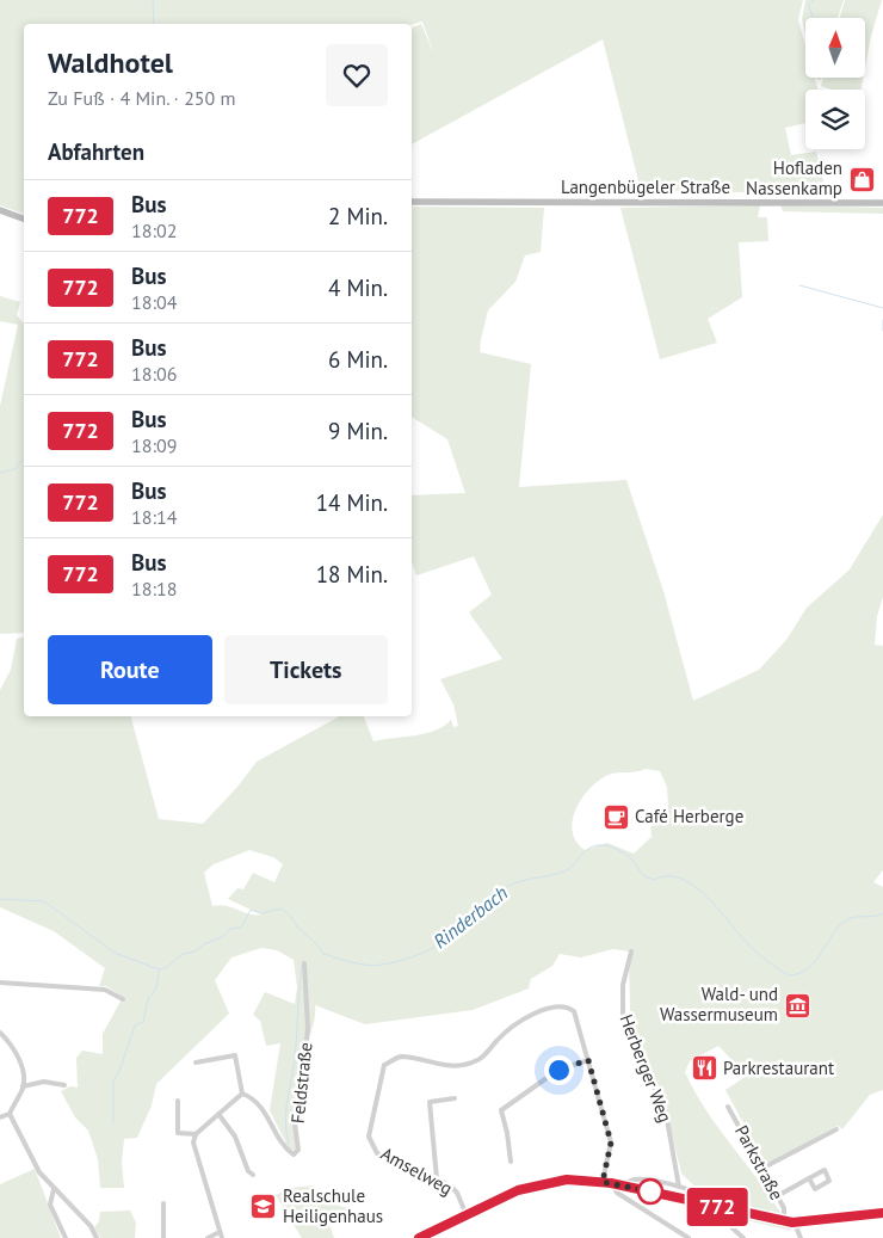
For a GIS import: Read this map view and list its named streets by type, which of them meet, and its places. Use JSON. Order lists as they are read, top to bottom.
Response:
{
  "streets": {
    "main road": ["Langenbügeler Straße"],
    "street": [
      "Herberger Weg",
      "Feldstraße",
      "Parkstraße",
      "Amselweg"
    ]
  },
  "water": ["Rinderbach"],
  "places": {
    "shop": ["Hofladen Nassenkamp"],
    "cafe": ["Café Herberge"],
    "museum": ["Wald- und Wassermuseum"],
    "restaurant": ["Parkrestaurant"],
    "school or university": ["Realschule Heiligenhaus"]
  },
  "lines": ["bus line 772"],
  "north": "top",
  "page": {
    "on_map": "772",
    "heading": [
      ["Waldhotel", "Zu Fuß · 4 Min. · 250 m"],
      "Abfahrten"
    ],
    "list": [
      {
        "mark": "772",
        "name": "Bus",
        "note": "18:02",
        "value": "2 Min."
      },
      {
        "mark": "772",
        "name": "Bus",
        "note": "18:04",
        "value": "4 Min."
      },
      {
        "mark": "772",
        "name": "Bus",
        "note": "18:06",
        "value": "6 Min."
      },
      {
        "mark": "772",
        "name": "Bus",
        "note": "18:09",
        "value": "9 Min."
      },
      {
        "mark": "772",
        "name": "Bus",
        "note": "18:14",
        "value": "14 Min."
      },
      {
        "mark": "772",
        "name": "Bus",
        "note": "18:18",
        "value": "18 Min."
      }
    ],
    "buttons": ["Route", "Tickets"]
  }
}
